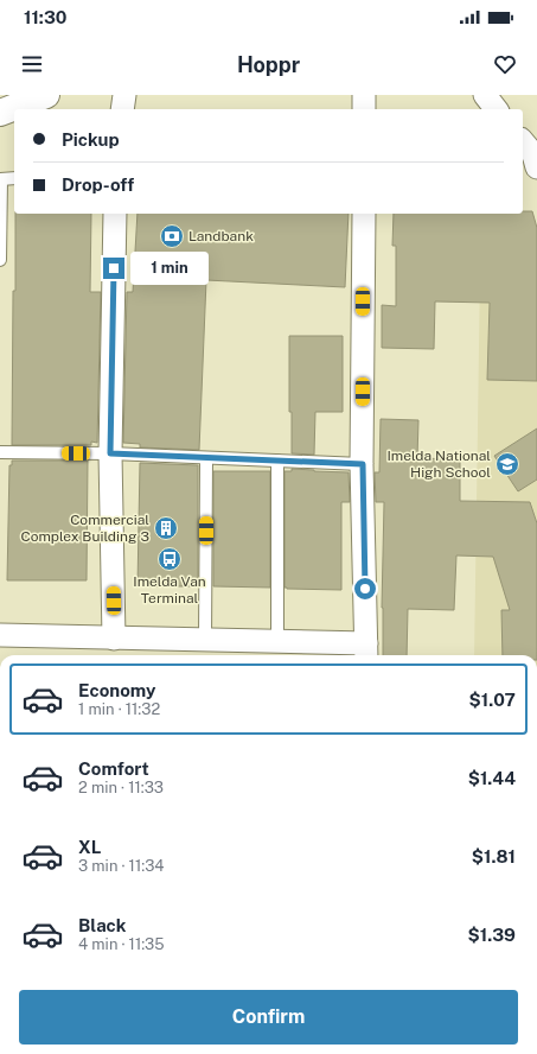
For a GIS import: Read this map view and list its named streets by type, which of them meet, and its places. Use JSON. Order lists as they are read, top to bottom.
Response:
{
  "places": {
    "bank": ["Landbank"],
    "school or university": ["Imelda National High School"],
    "building": ["Commercial Complex Building 3"],
    "bus stop": ["Imelda Van Terminal"]
  },
  "page": {
    "status": "11:30",
    "header": "Hoppr",
    "banner": ["Pickup", "Drop-off"],
    "bubble": "1 min",
    "list": [
      {
        "name": "Economy",
        "note": "1 min · 11:32",
        "value": "$1.07"
      },
      {
        "name": "Comfort",
        "note": "2 min · 11:33",
        "value": "$1.44"
      },
      {
        "name": "XL",
        "note": "3 min · 11:34",
        "value": "$1.81"
      },
      {
        "name": "Black",
        "note": "4 min · 11:35",
        "value": "$1.39"
      }
    ],
    "buttons": "Confirm"
  }
}
